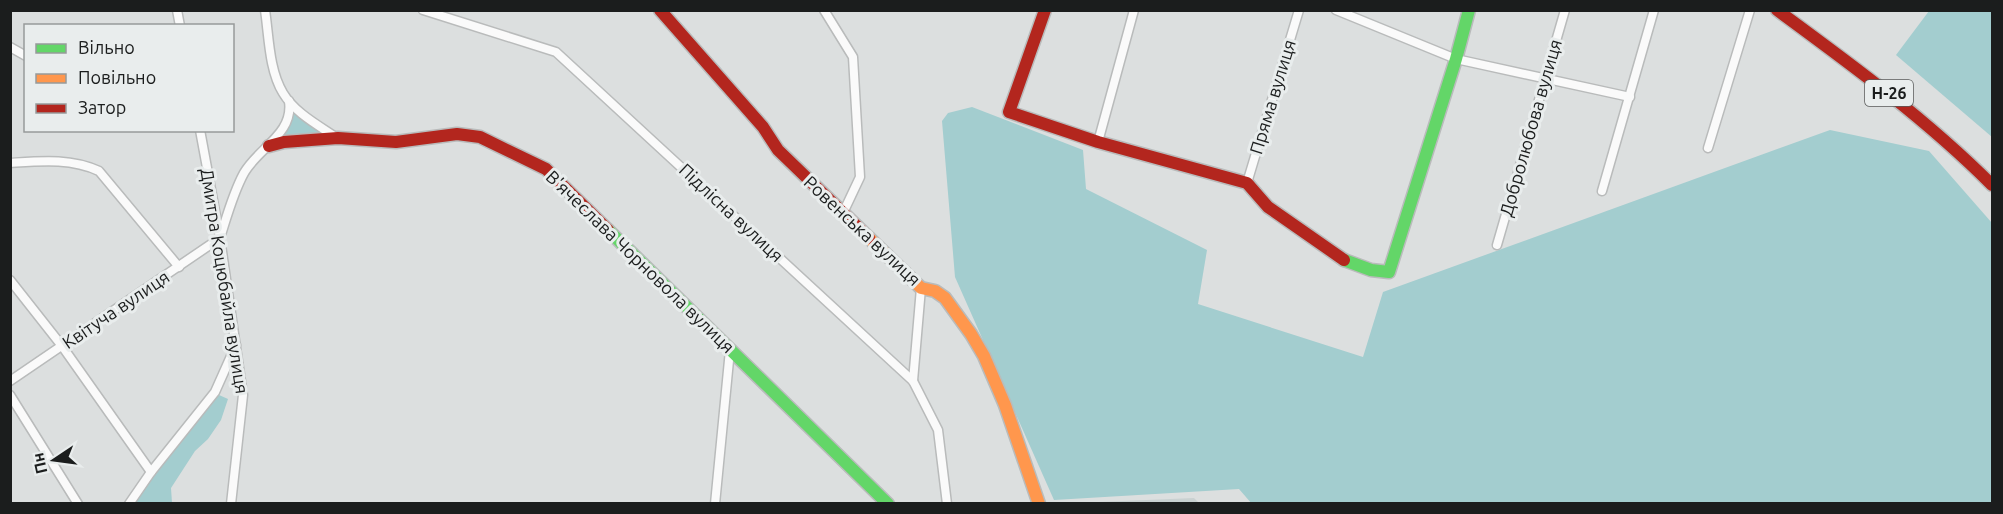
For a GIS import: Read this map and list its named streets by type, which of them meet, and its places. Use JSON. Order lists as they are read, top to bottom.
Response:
{
  "streets": {
    "street": [
      "Н-26",
      "Пряма вулиця",
      "Добролюбова вулиця",
      "Підлісна вулиця",
      "Ровенська вулиця",
      "В'ячеслава Чорновола вулиця",
      "Дмитра Коцюбайла вулиця",
      "Квітуча вулиця"
    ]
  },
  "crossings": [
    ["Дмитра Коцюбайла вулиця", "Квітуча вулиця"]
  ],
  "legend": ["Вільно", "Повільно", "Затор"],
  "north": "left"
}
